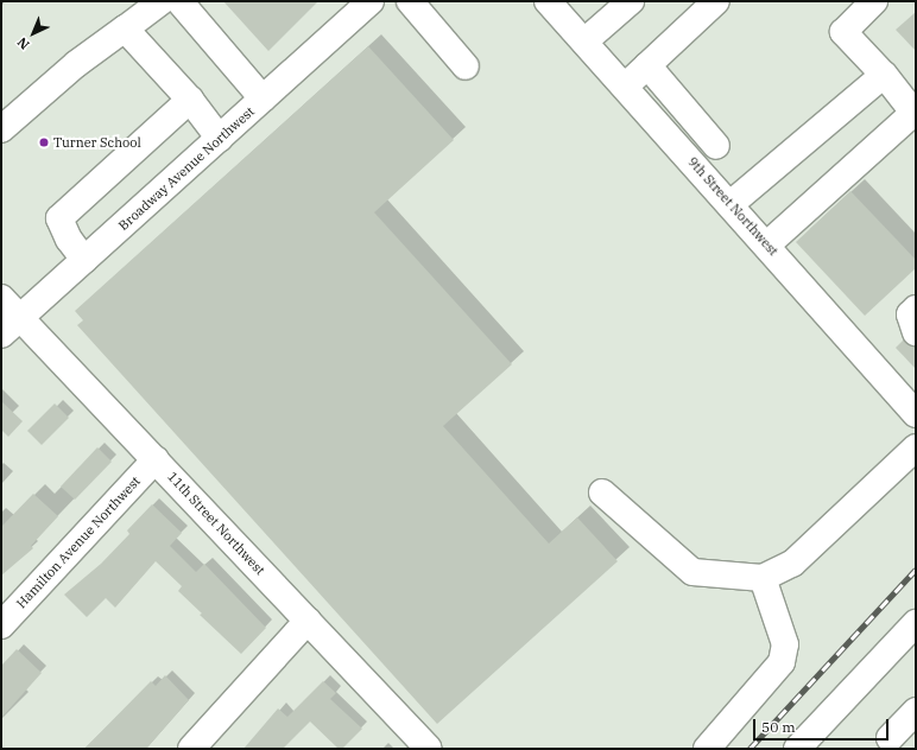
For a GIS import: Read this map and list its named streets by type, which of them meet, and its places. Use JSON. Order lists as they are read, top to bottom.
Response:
{
  "streets": {
    "street": [
      "Broadway Avenue Northwest",
      "9th Street Northwest",
      "11th Street Northwest",
      "Hamilton Avenue Northwest"
    ]
  },
  "crossings": [
    ["Broadway Avenue Northwest", "11th Street Northwest"],
    ["11th Street Northwest", "Hamilton Avenue Northwest"]
  ],
  "places": ["Turner School"],
  "scale_bar": "50 m",
  "north": "bottom left"
}
